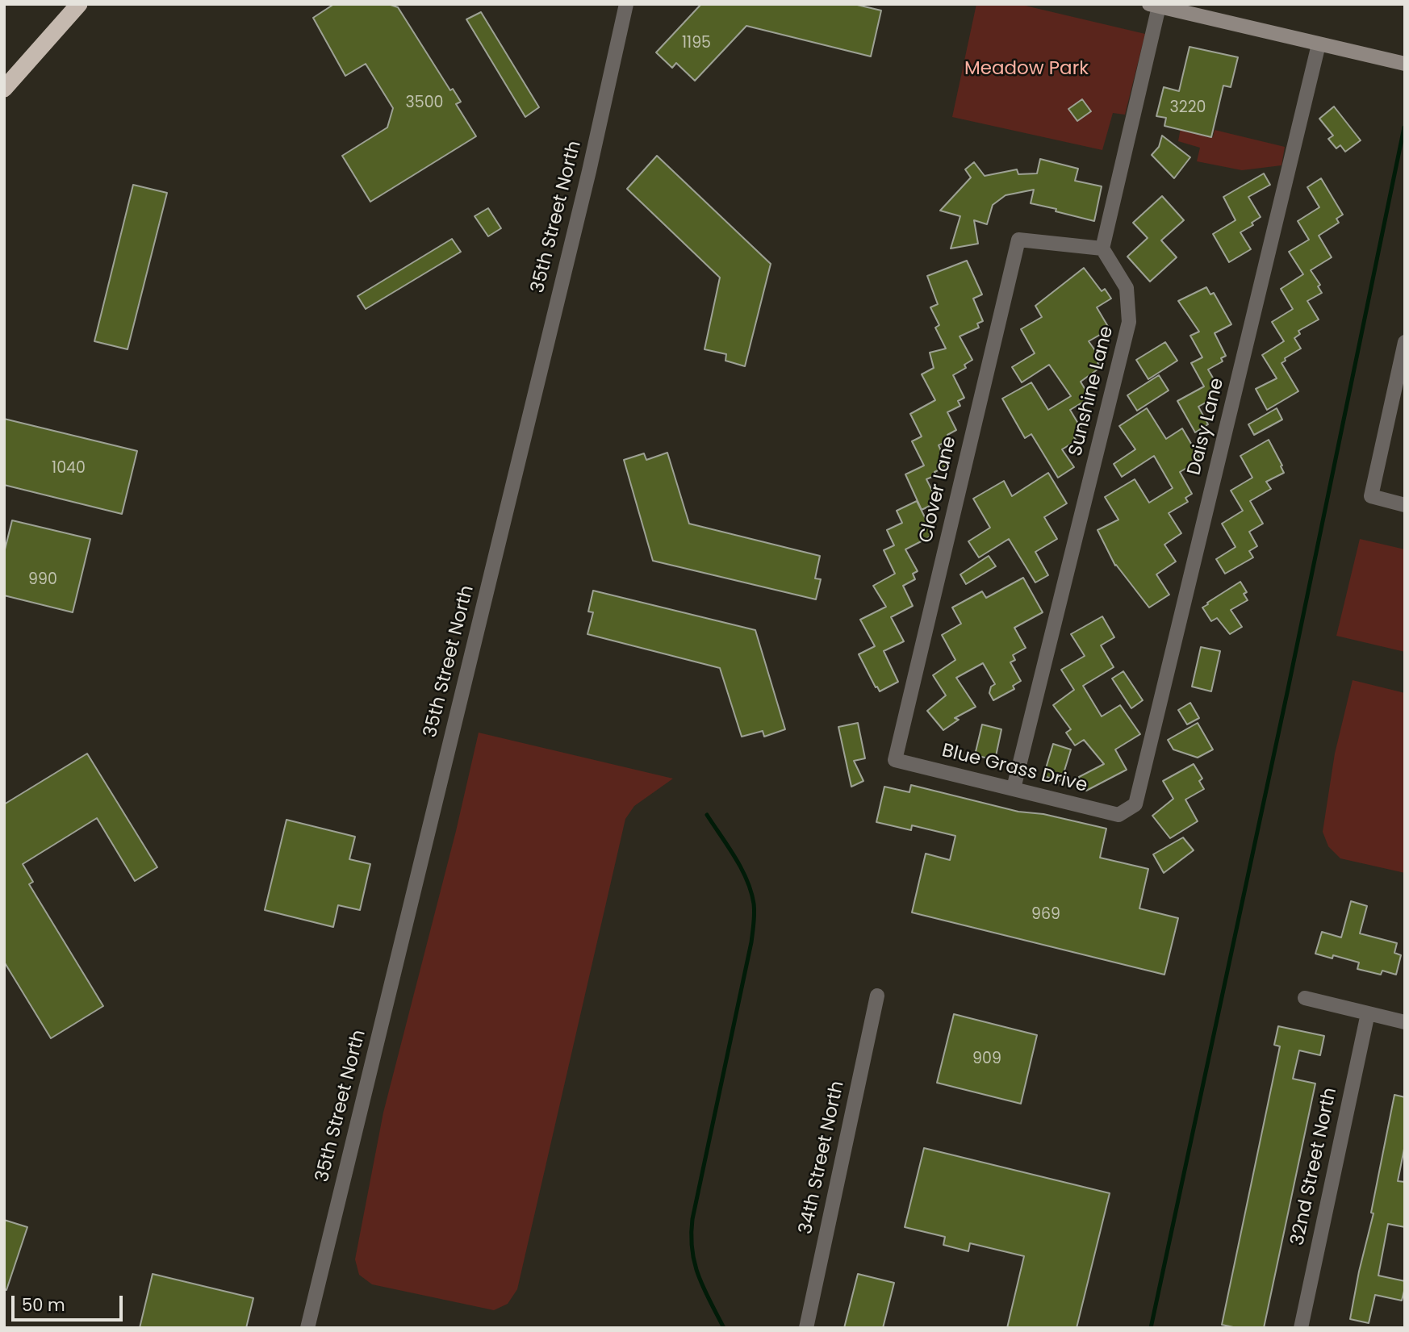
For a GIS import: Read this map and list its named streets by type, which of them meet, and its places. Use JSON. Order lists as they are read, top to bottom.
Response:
{
  "streets": {
    "street": [
      "35th Street North",
      "Sunshine Lane",
      "Daisy Lane",
      "Clover Lane",
      "Blue Grass Drive",
      "34th Street North",
      "32nd Street North"
    ]
  },
  "crossings": [
    ["Sunshine Lane", "Clover Lane"],
    ["Sunshine Lane", "Blue Grass Drive"],
    ["Daisy Lane", "Blue Grass Drive"],
    ["Clover Lane", "Blue Grass Drive"]
  ],
  "parks": ["Meadow Park"],
  "house_numbers": [
    "1195",
    "3500",
    "3220",
    "1040",
    "990",
    "969",
    "909"
  ],
  "scale_bar": "50 m"
}
